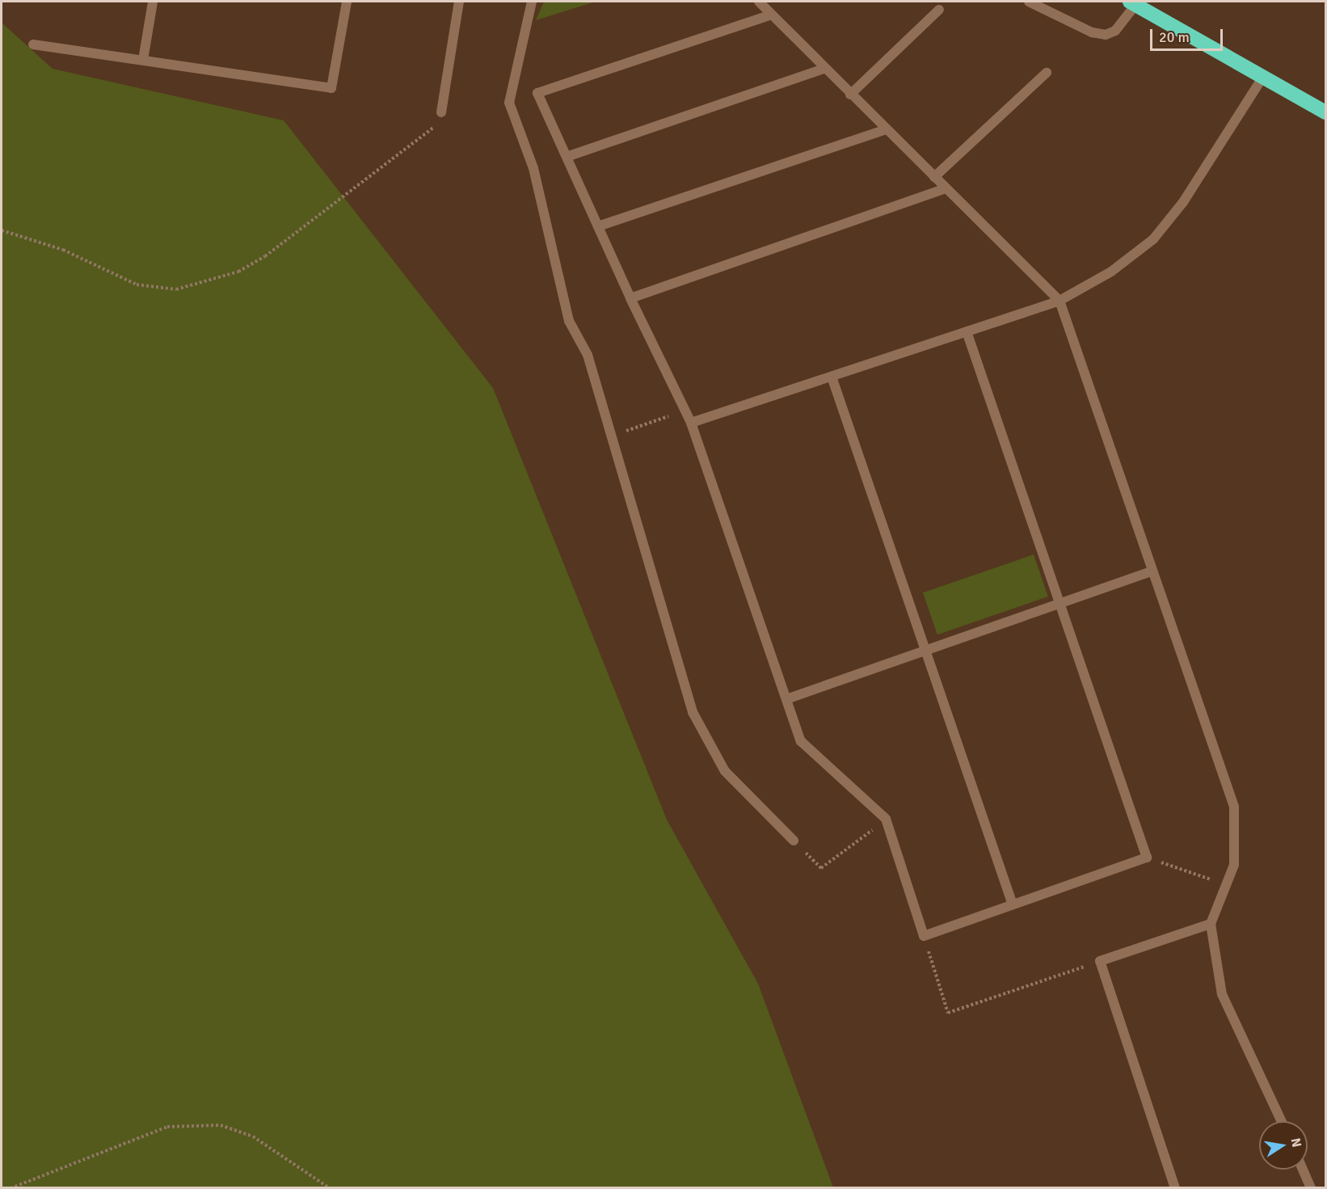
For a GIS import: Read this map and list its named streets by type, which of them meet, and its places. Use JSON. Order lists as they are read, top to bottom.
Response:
{
  "scale_bar": "20 m",
  "north": "right"
}
